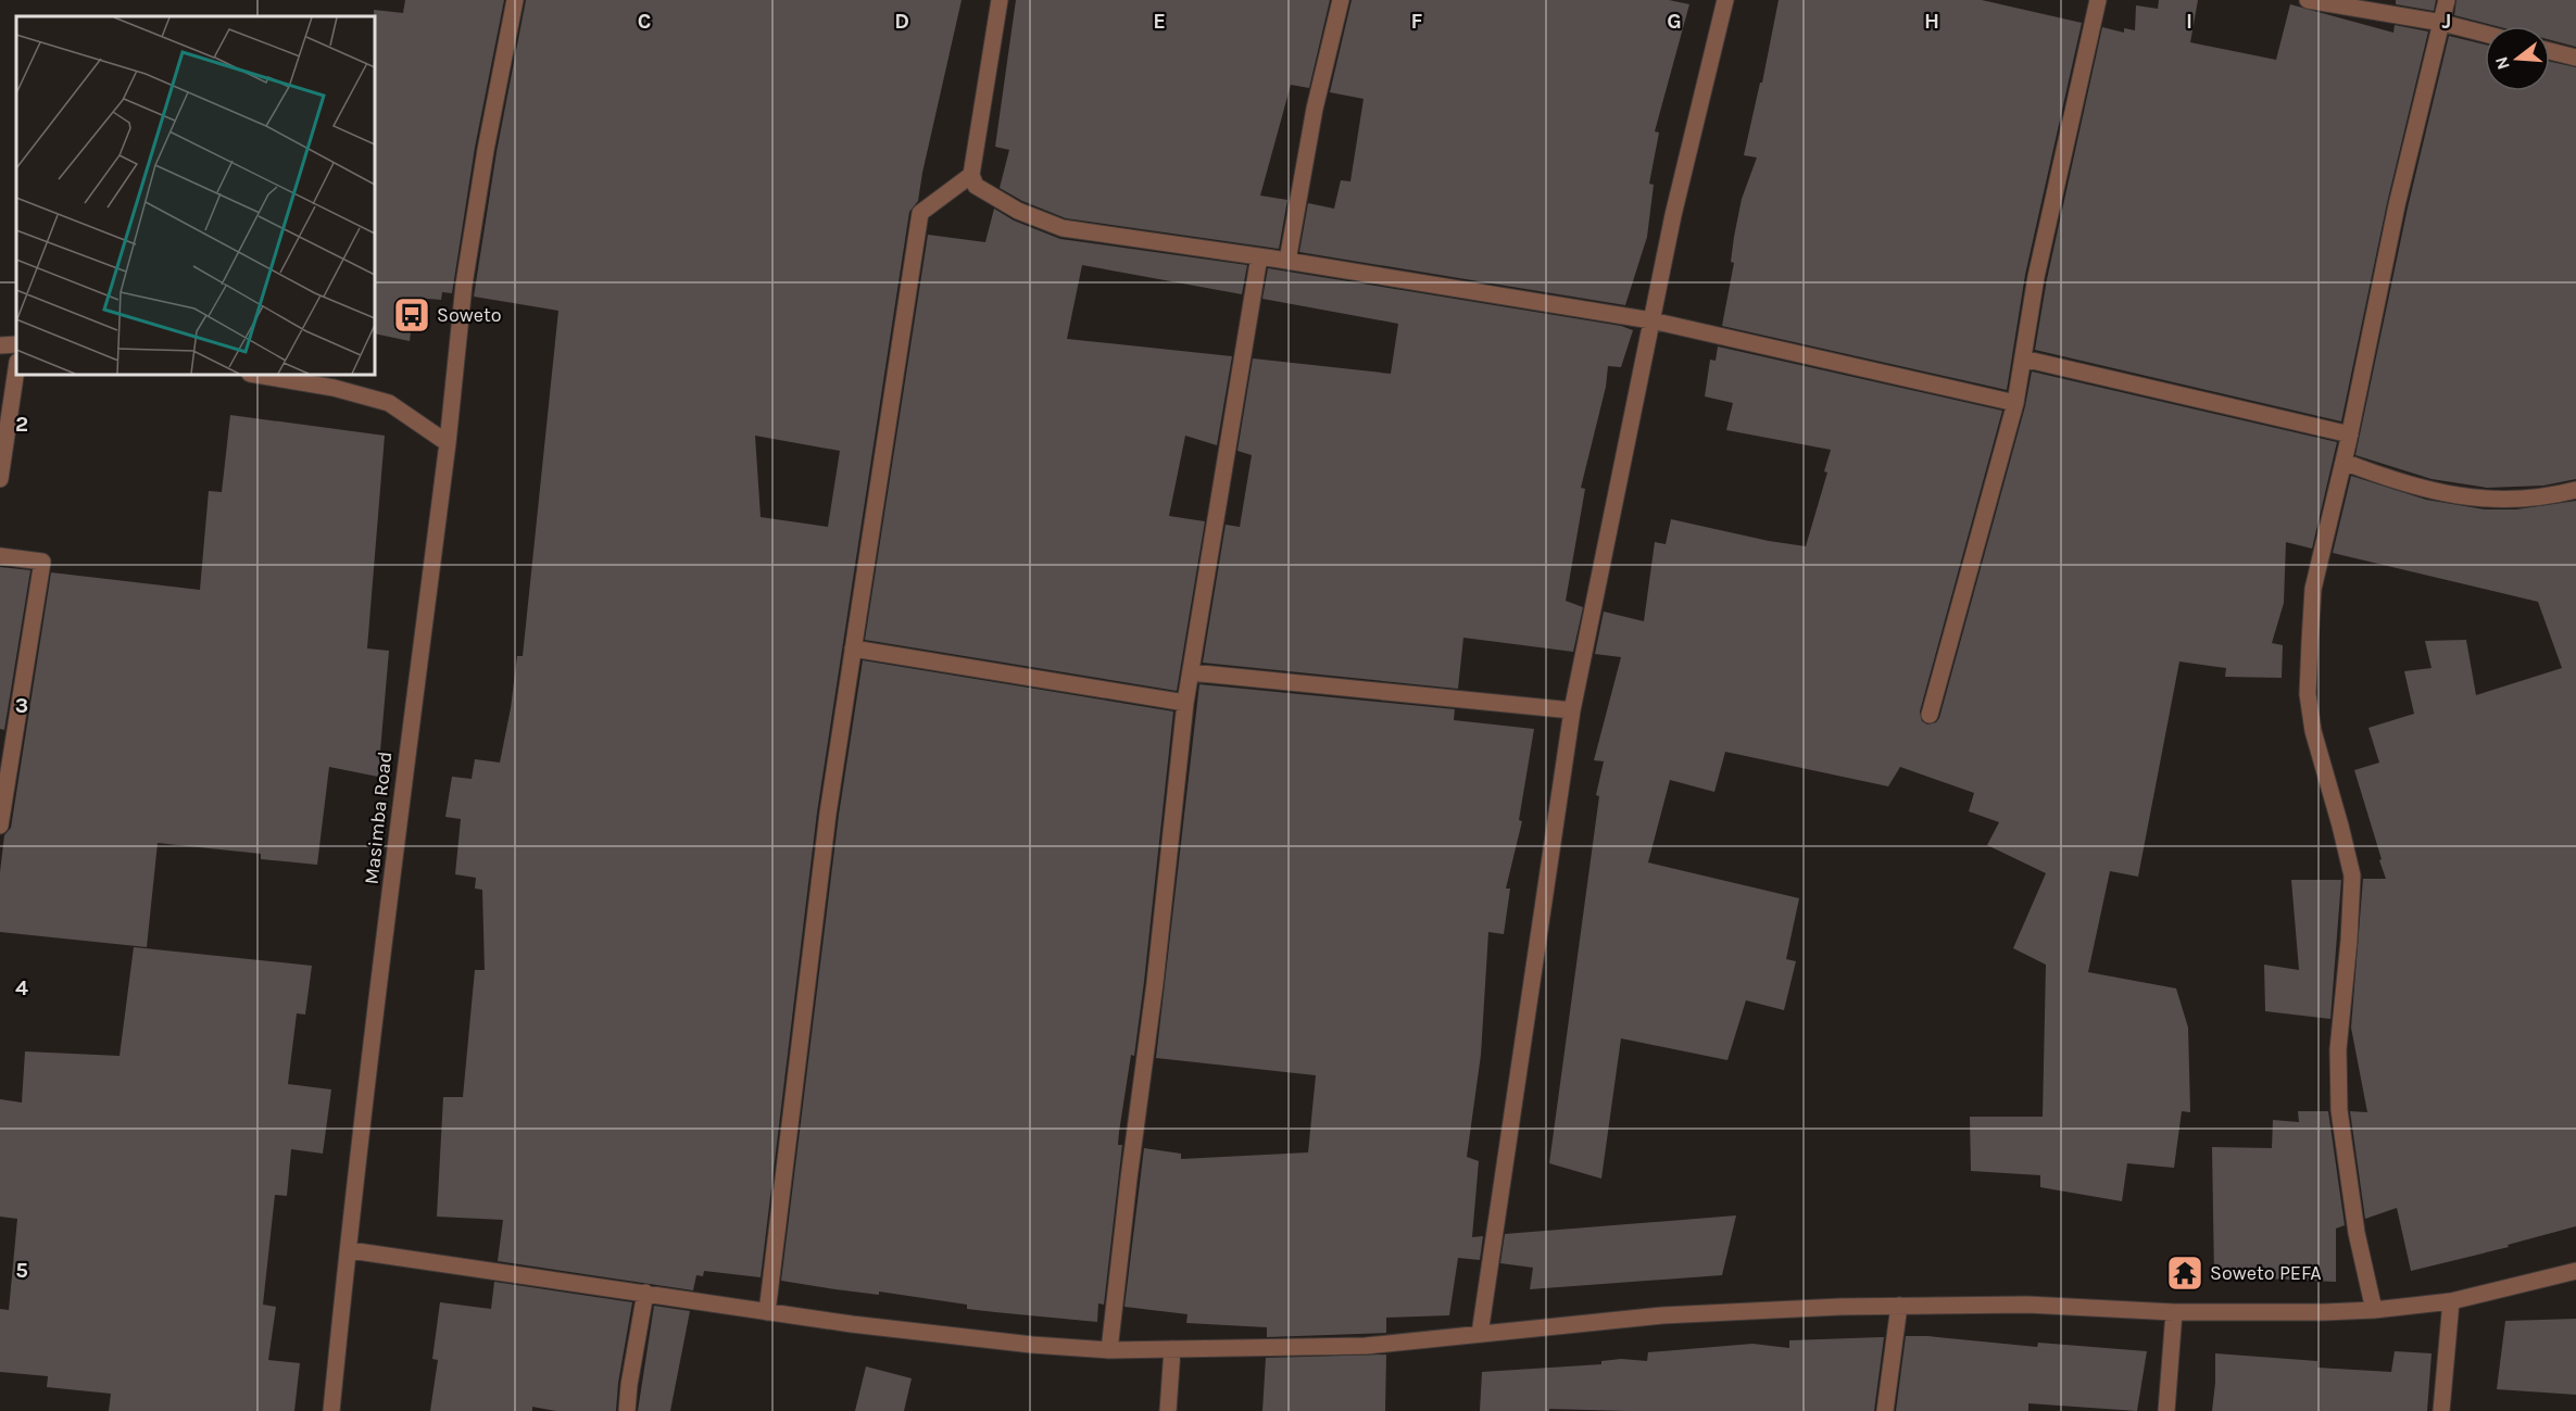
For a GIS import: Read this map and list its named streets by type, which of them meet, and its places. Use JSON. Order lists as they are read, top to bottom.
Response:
{
  "streets": {
    "street": ["Masimba Road"]
  },
  "places": {
    "bus stop": ["Soweto"],
    "temple": ["Soweto PEFA"]
  },
  "north": "left",
  "grid": {
    "columns": [
      "C",
      "D",
      "E",
      "F",
      "G",
      "H",
      "I",
      "J"
    ],
    "rows": [
      "2",
      "3",
      "4",
      "5"
    ]
  }
}
